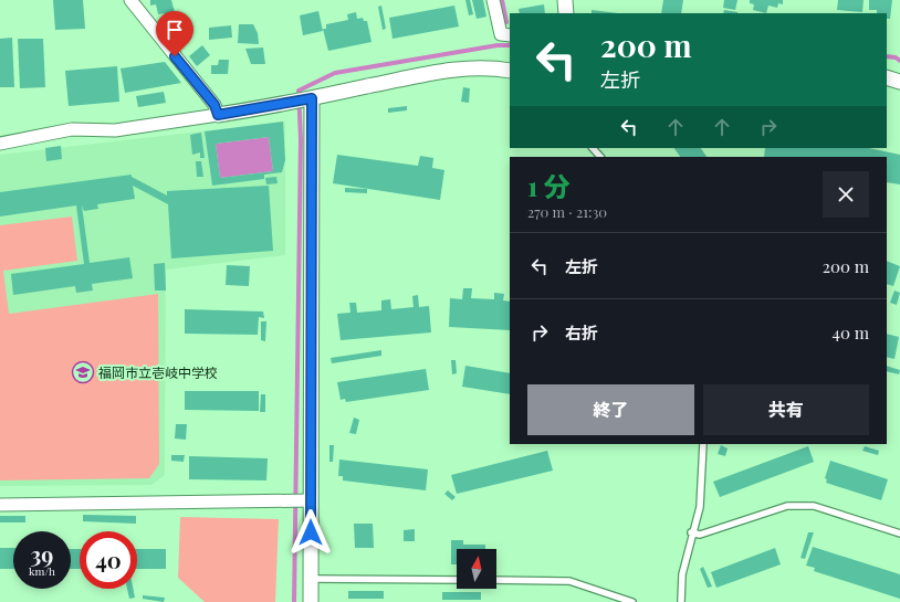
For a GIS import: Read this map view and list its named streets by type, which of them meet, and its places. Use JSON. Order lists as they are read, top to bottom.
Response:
{
  "places": {
    "school or university": ["福岡市立壱岐中学校"]
  },
  "north": "top",
  "page": {
    "turn": ["200 m", "左折"],
    "heading": ["1 分", "270 m · 21:30"],
    "list": [
      {
        "name": "左折",
        "value": "200 m"
      },
      {
        "name": "右折",
        "value": "40 m"
      }
    ],
    "buttons": ["終了", "共有"],
    "speed": "39 km/h",
    "limit": "40"
  }
}
